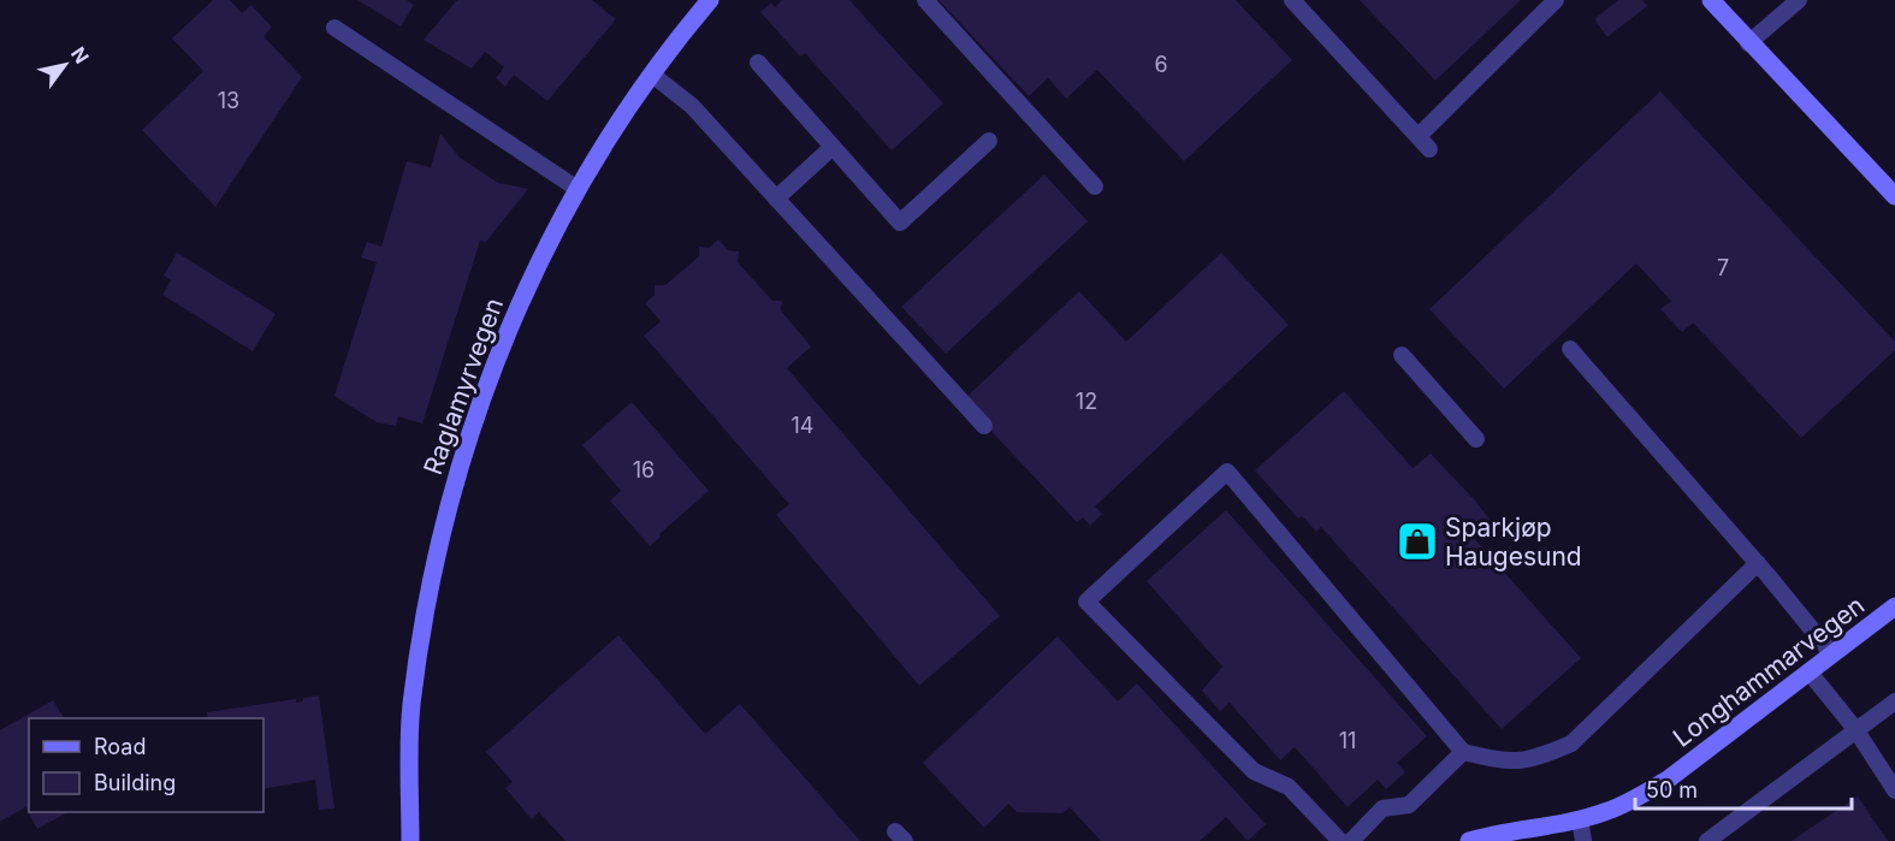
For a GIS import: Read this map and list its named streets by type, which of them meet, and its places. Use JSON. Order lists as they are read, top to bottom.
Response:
{
  "streets": {
    "street": ["Raglamyrvegen", "Longhammarvegen"]
  },
  "places": {
    "shop": ["Sparkjøp Haugesund"]
  },
  "house_numbers": [
    "6",
    "13",
    "7",
    "12",
    "14",
    "16",
    "11"
  ],
  "legend": ["Road", "Building"],
  "scale_bar": "50 m",
  "north": "top right"
}
